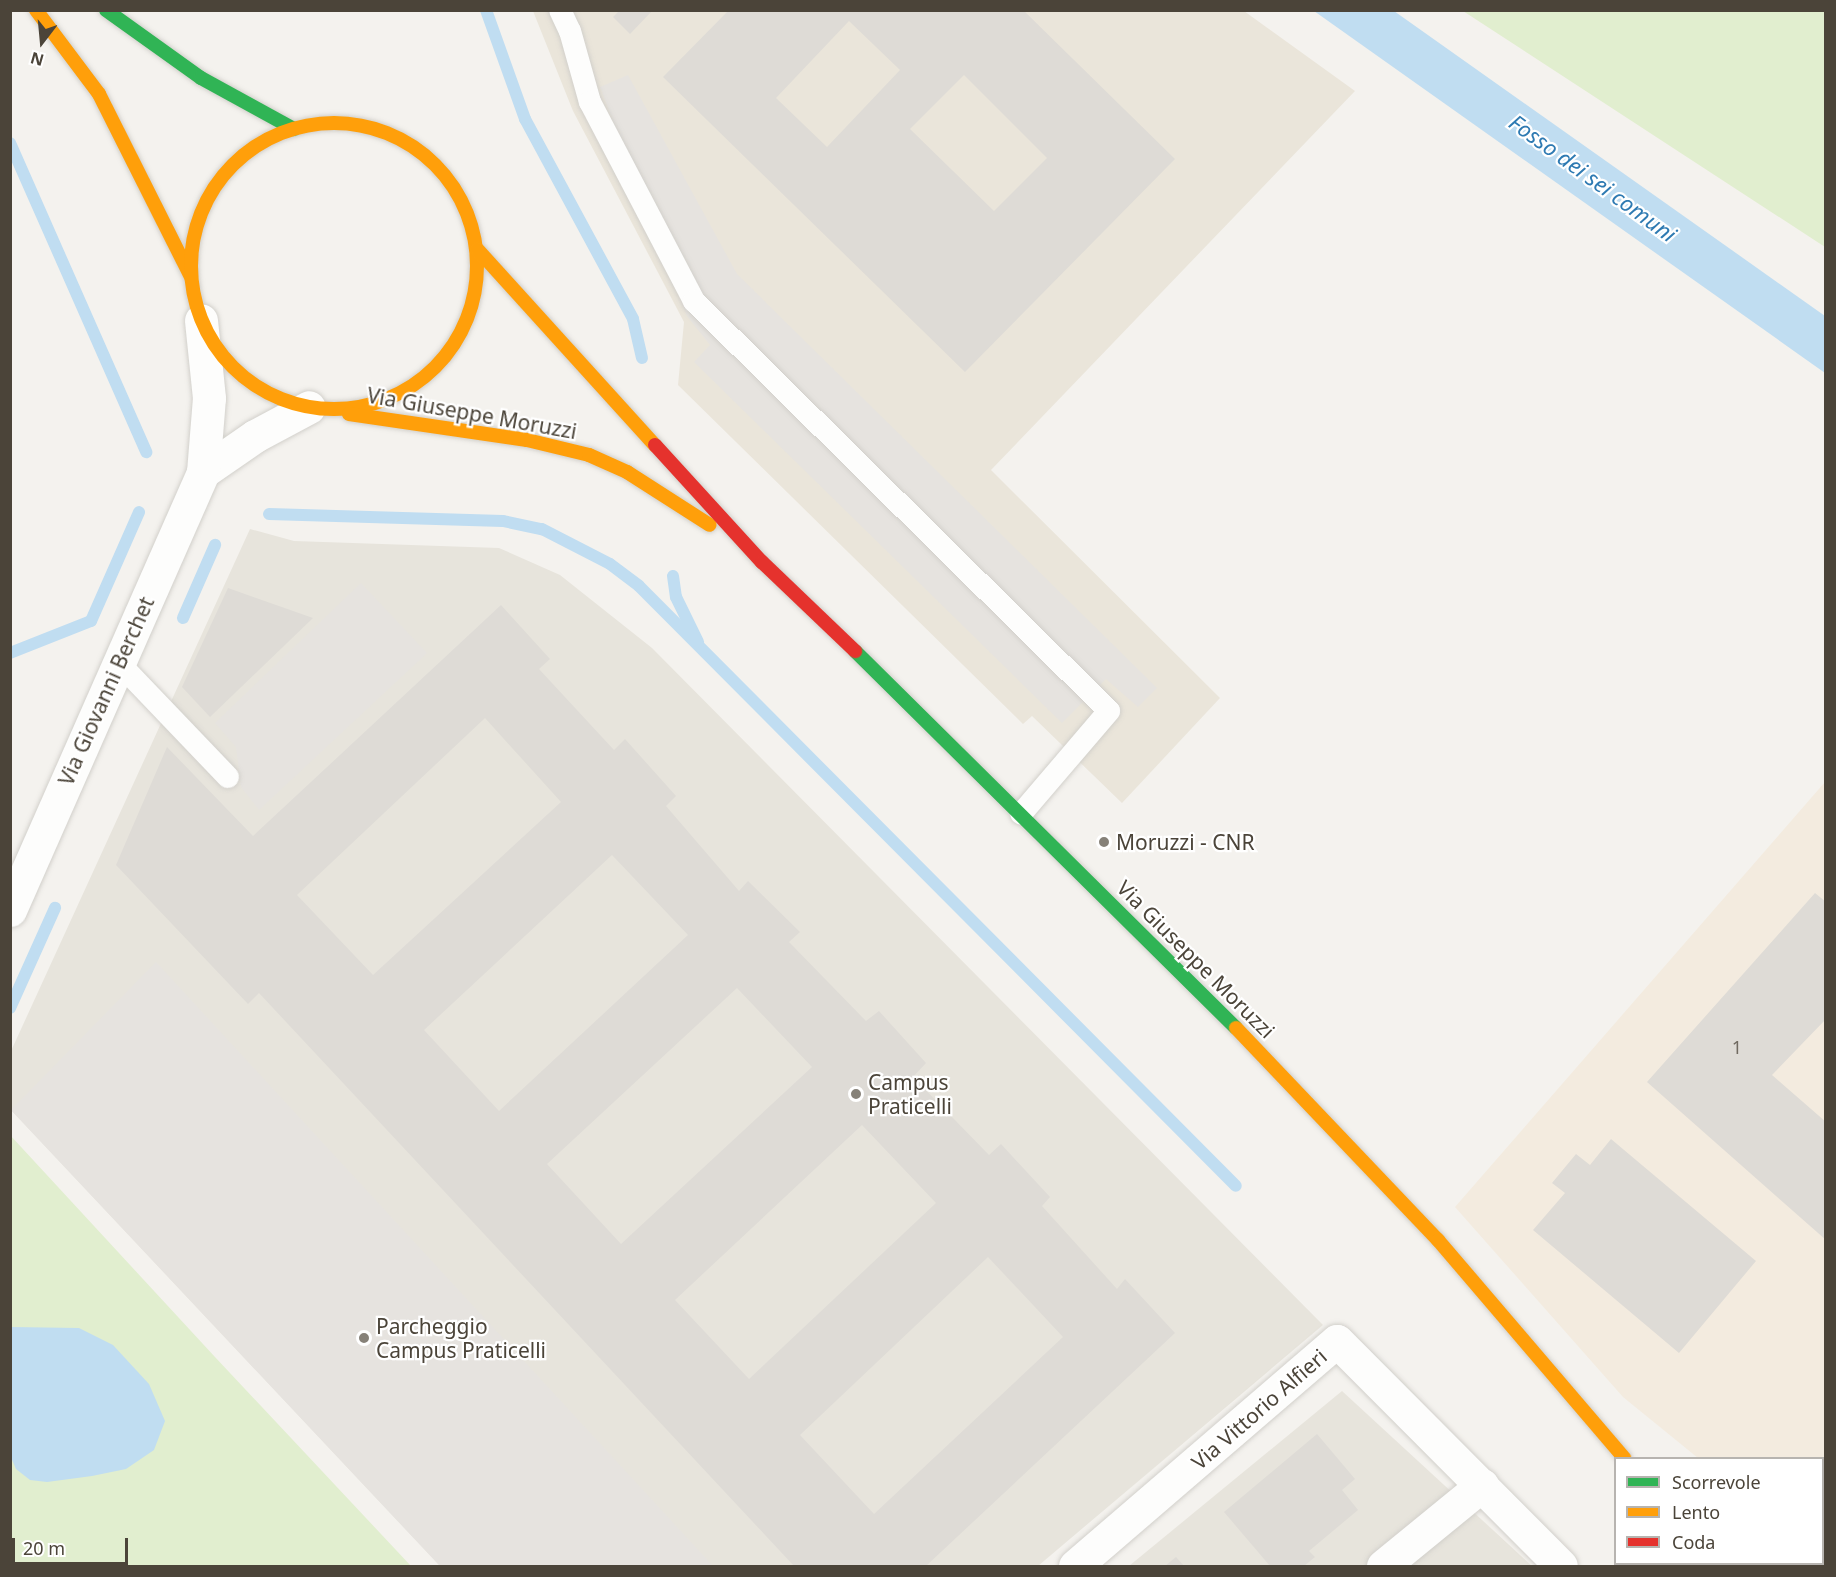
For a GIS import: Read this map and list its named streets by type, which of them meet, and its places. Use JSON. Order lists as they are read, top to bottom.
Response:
{
  "streets": {
    "main road": ["Via Giuseppe Moruzzi"],
    "street": ["Via Giovanni Berchet", "Via Vittorio Alfieri"]
  },
  "crossings": [
    ["Via Giuseppe Moruzzi", "Via Giovanni Berchet"]
  ],
  "water": ["Fosso dei sei comuni"],
  "places": ["Moruzzi - CNR", "Campus Praticelli", "Parcheggio Campus Praticelli"],
  "house_numbers": ["1"],
  "legend": ["Scorrevole", "Lento", "Coda"],
  "scale_bar": "20 m",
  "north": "bottom"
}
